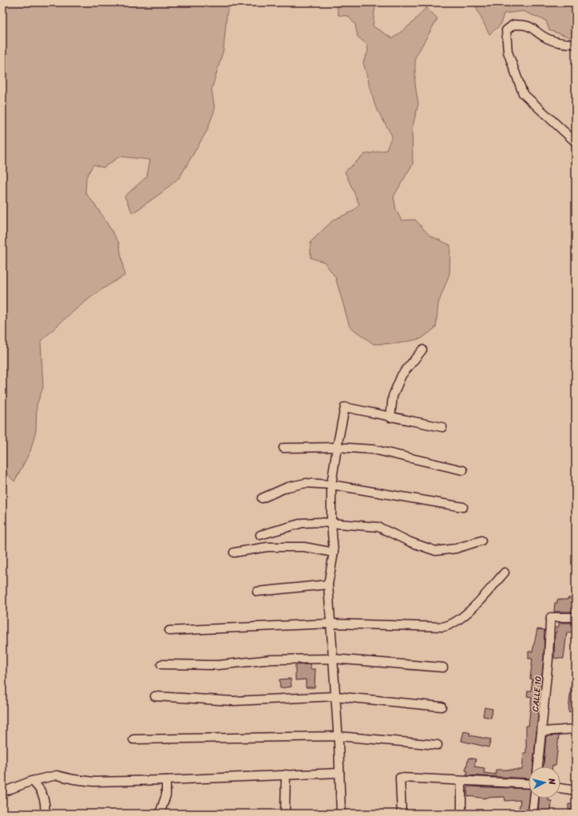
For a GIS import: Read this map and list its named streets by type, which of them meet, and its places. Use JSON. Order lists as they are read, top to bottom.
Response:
{
  "streets": {
    "street": ["CALLE 10"]
  },
  "north": "right"
}
